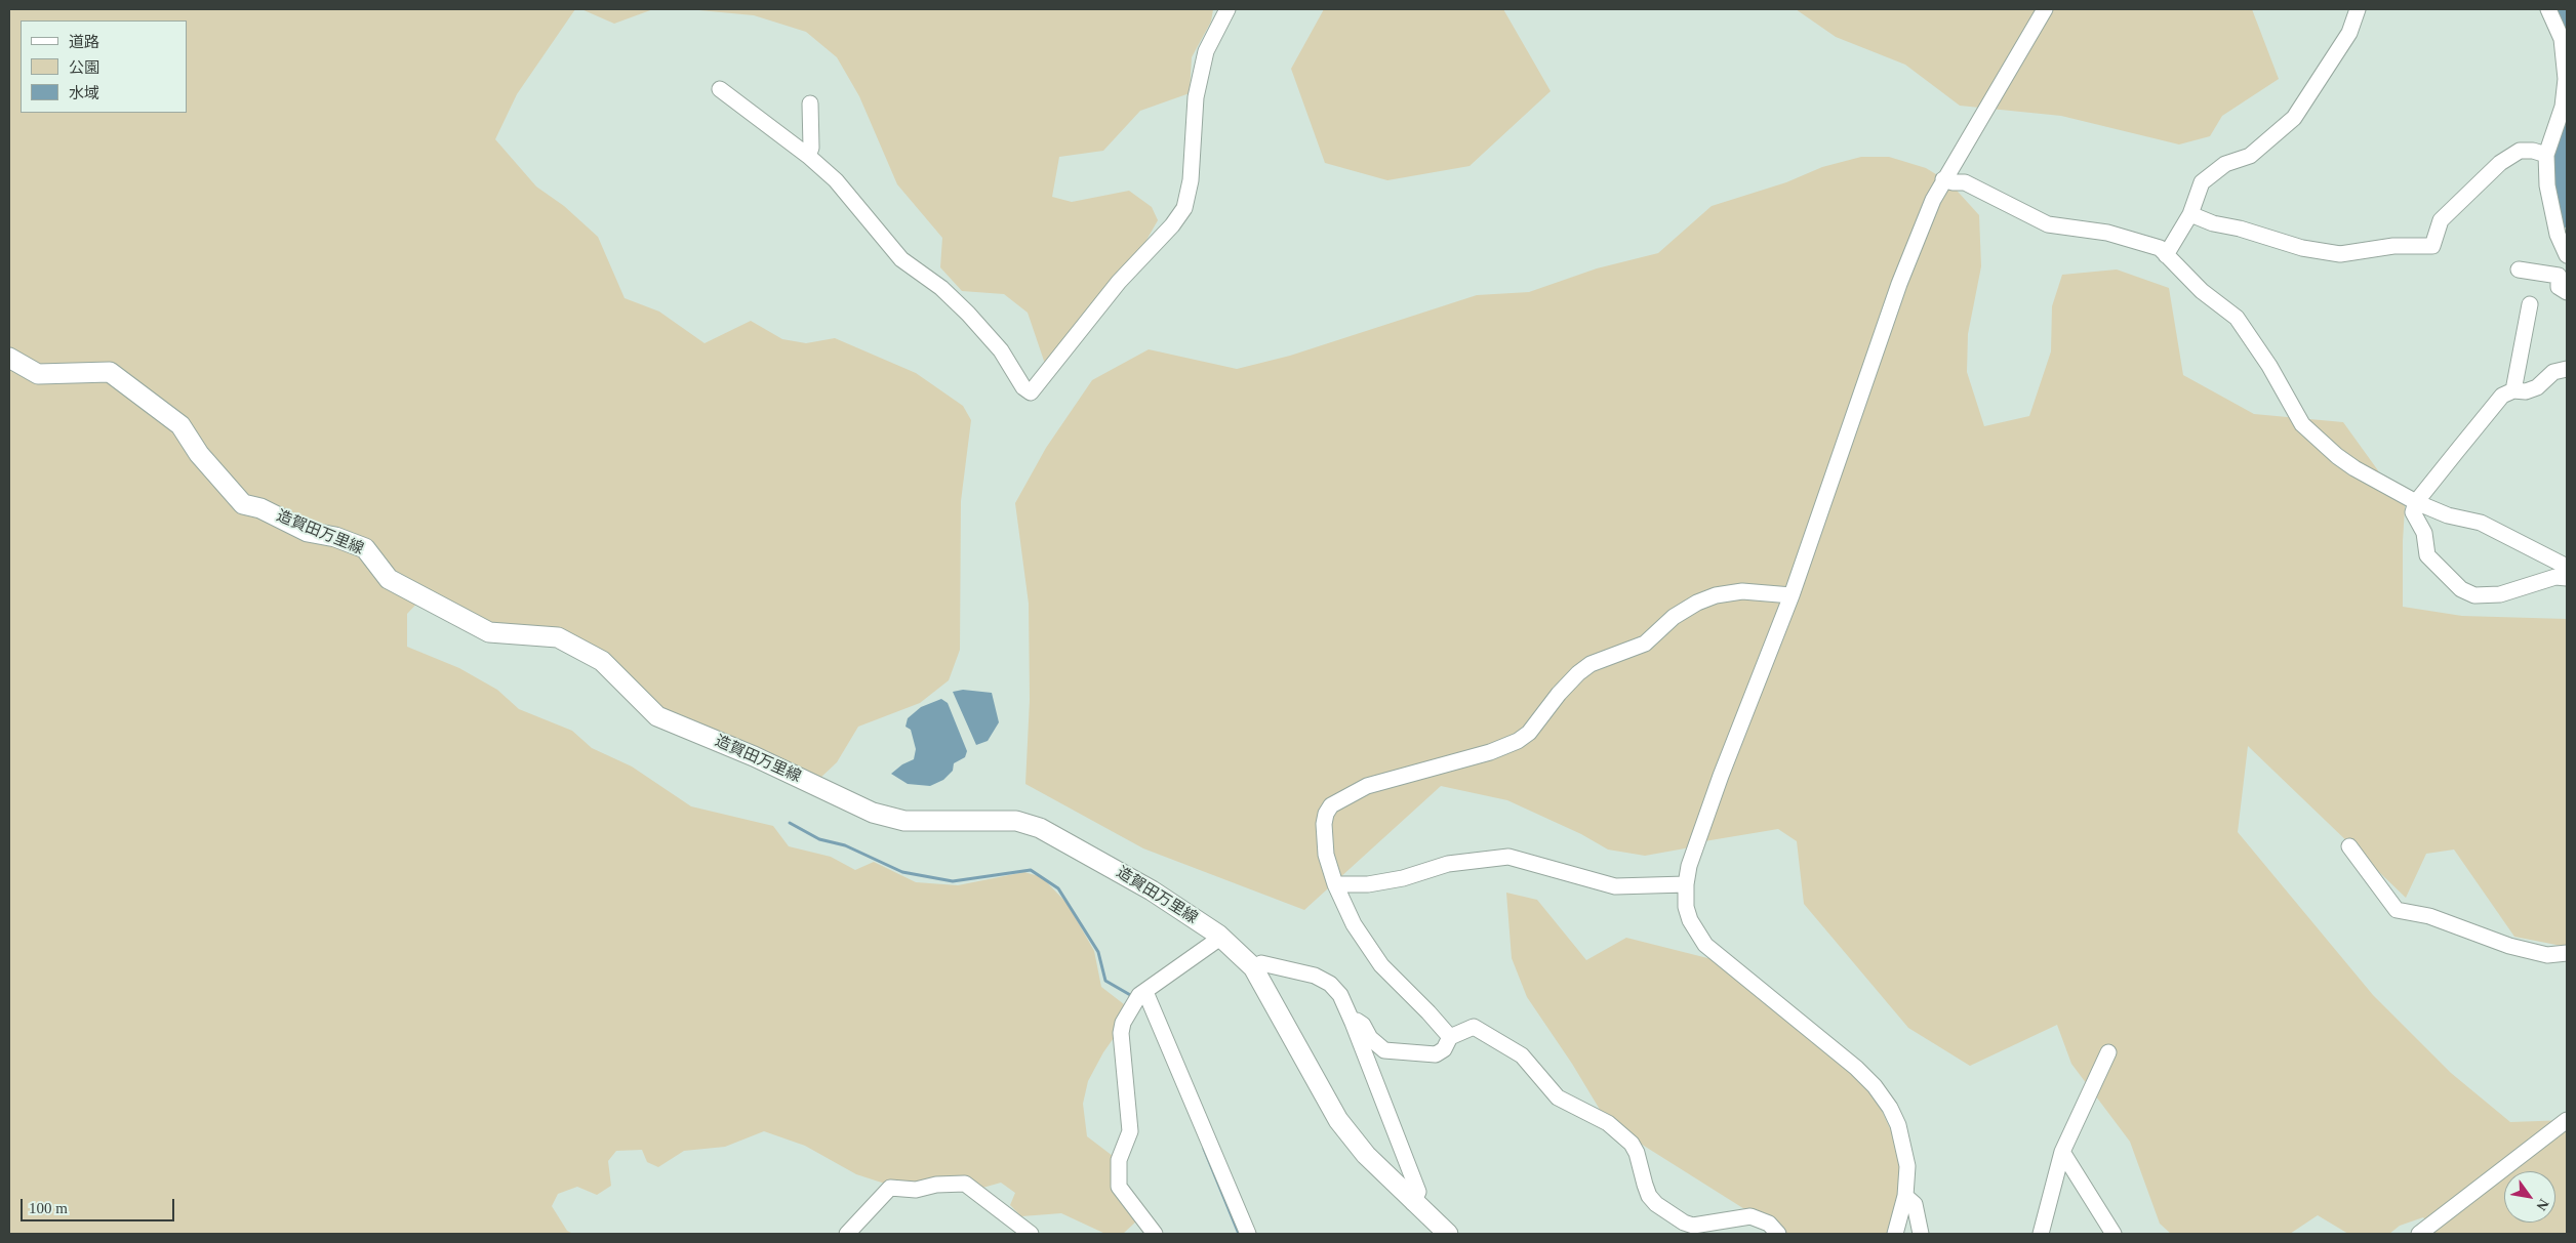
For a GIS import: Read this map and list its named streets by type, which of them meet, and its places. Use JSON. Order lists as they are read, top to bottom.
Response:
{
  "streets": {
    "main road": ["造賀田万里線"]
  },
  "legend": ["道路", "公園", "水域"],
  "scale_bar": "100 m",
  "north": "bottom right"
}
